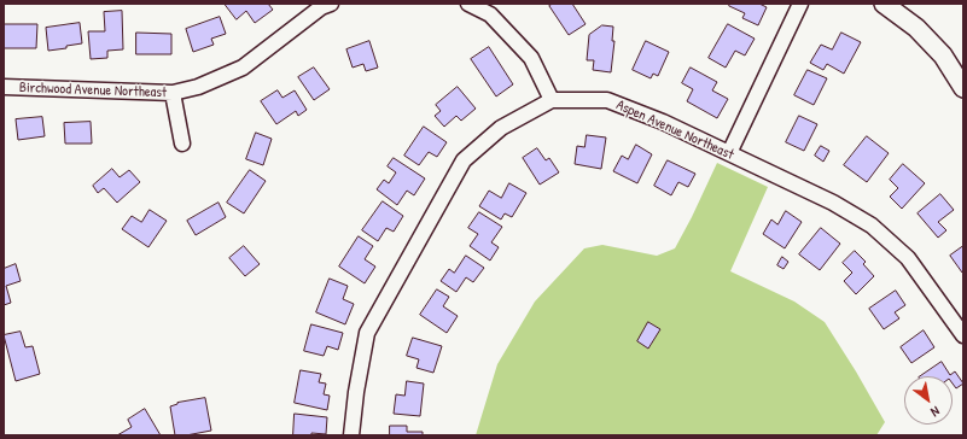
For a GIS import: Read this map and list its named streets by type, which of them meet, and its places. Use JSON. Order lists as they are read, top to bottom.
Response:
{
  "streets": {
    "street": ["Birchwood Avenue Northeast", "Aspen Avenue Northeast"]
  },
  "north": "bottom right"
}
